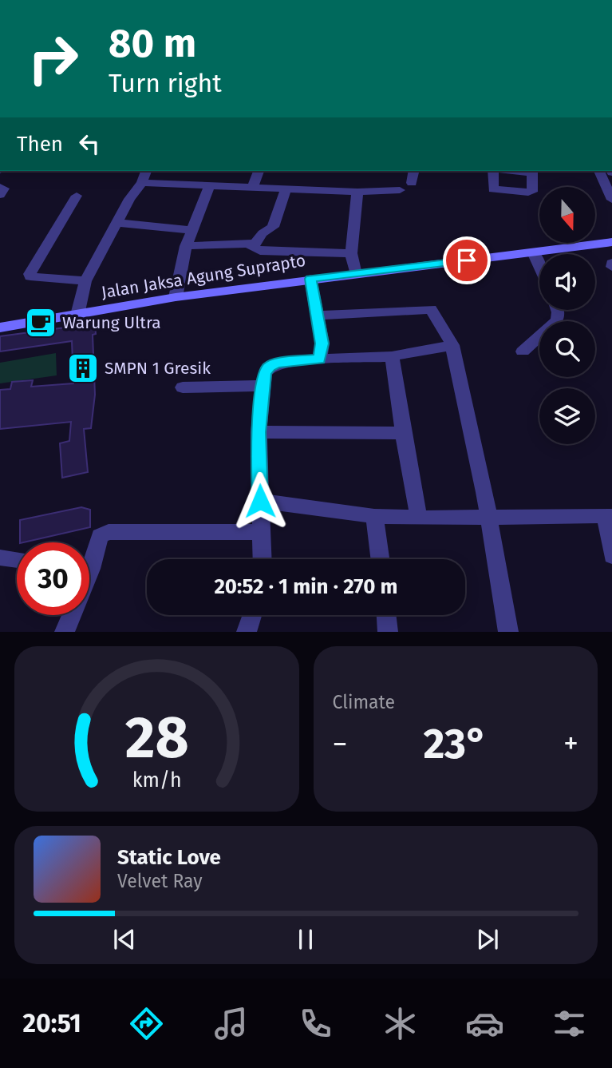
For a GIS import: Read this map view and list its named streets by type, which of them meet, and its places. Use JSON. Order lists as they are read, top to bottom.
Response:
{
  "streets": {
    "main road": ["Jalan Jaksa Agung Suprapto"]
  },
  "places": {
    "cafe": ["Warung Ultra"],
    "building": ["SMPN 1 Gresik"]
  },
  "north": "bottom",
  "page": {
    "turn": ["80 m", "Turn right"],
    "then": "Then",
    "limit": "30",
    "trip": "20:52 · 1 min · 270 m",
    "tile": "Climate",
    "heat": ["−", "23°", "+"],
    "song": ["Static Love", "Velvet Ray"],
    "tabs": "20:51",
    "gauge": ["28", "km/h"]
  }
}
